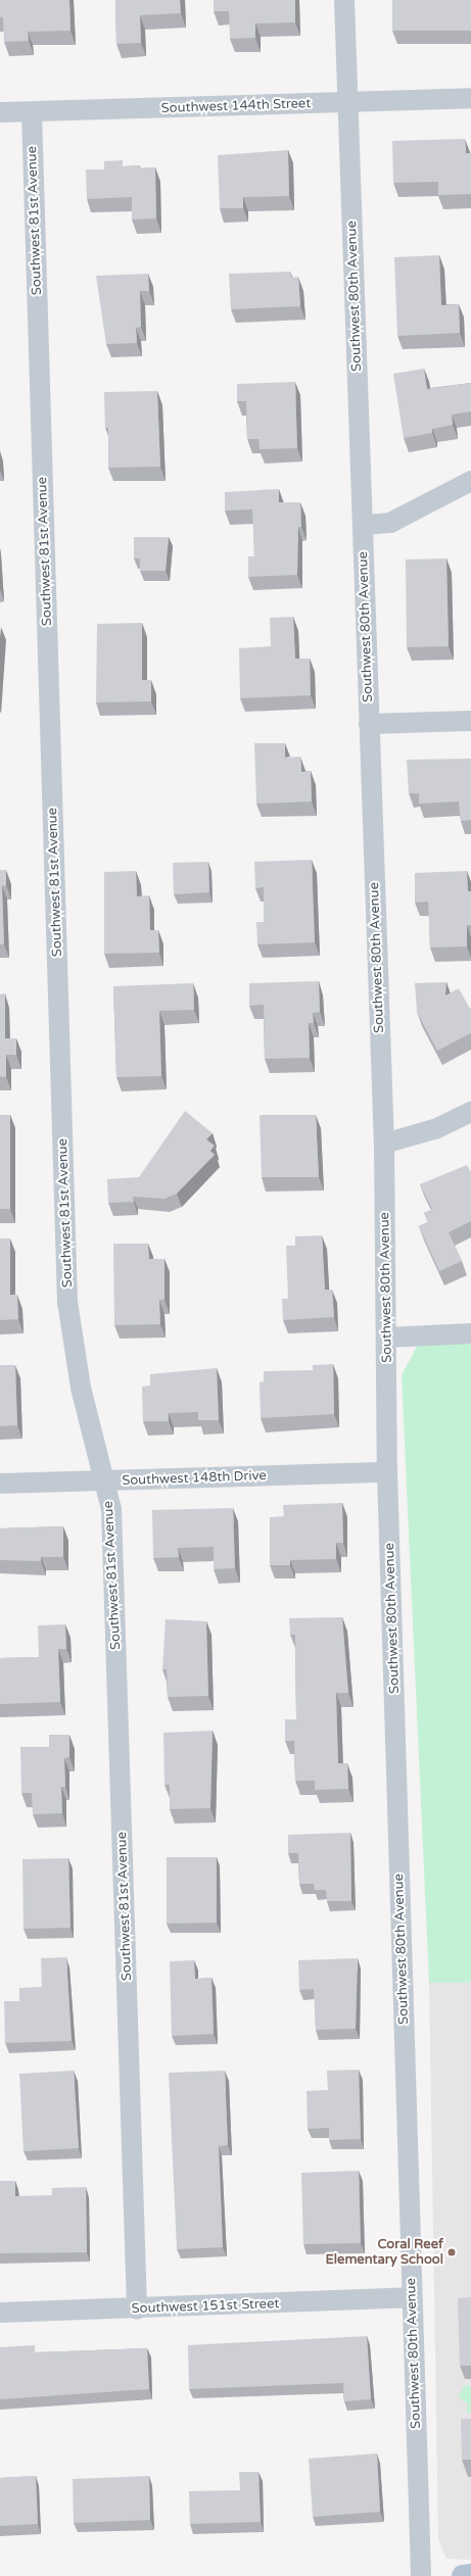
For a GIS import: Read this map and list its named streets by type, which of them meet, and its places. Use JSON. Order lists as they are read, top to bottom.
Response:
{
  "streets": {
    "street": [
      "Southwest 144th Street",
      "Southwest 81st Avenue",
      "Southwest 80th Avenue",
      "Southwest 148th Drive",
      "Southwest 151st Street"
    ]
  },
  "crossings": [
    ["Southwest 144th Street", "Southwest 81st Avenue"],
    ["Southwest 144th Street", "Southwest 80th Avenue"],
    ["Southwest 81st Avenue", "Southwest 148th Drive"],
    ["Southwest 81st Avenue", "Southwest 151st Street"],
    ["Southwest 80th Avenue", "Southwest 148th Drive"],
    ["Southwest 80th Avenue", "Southwest 151st Street"]
  ],
  "places": ["Coral Reef Elementary School"]
}
